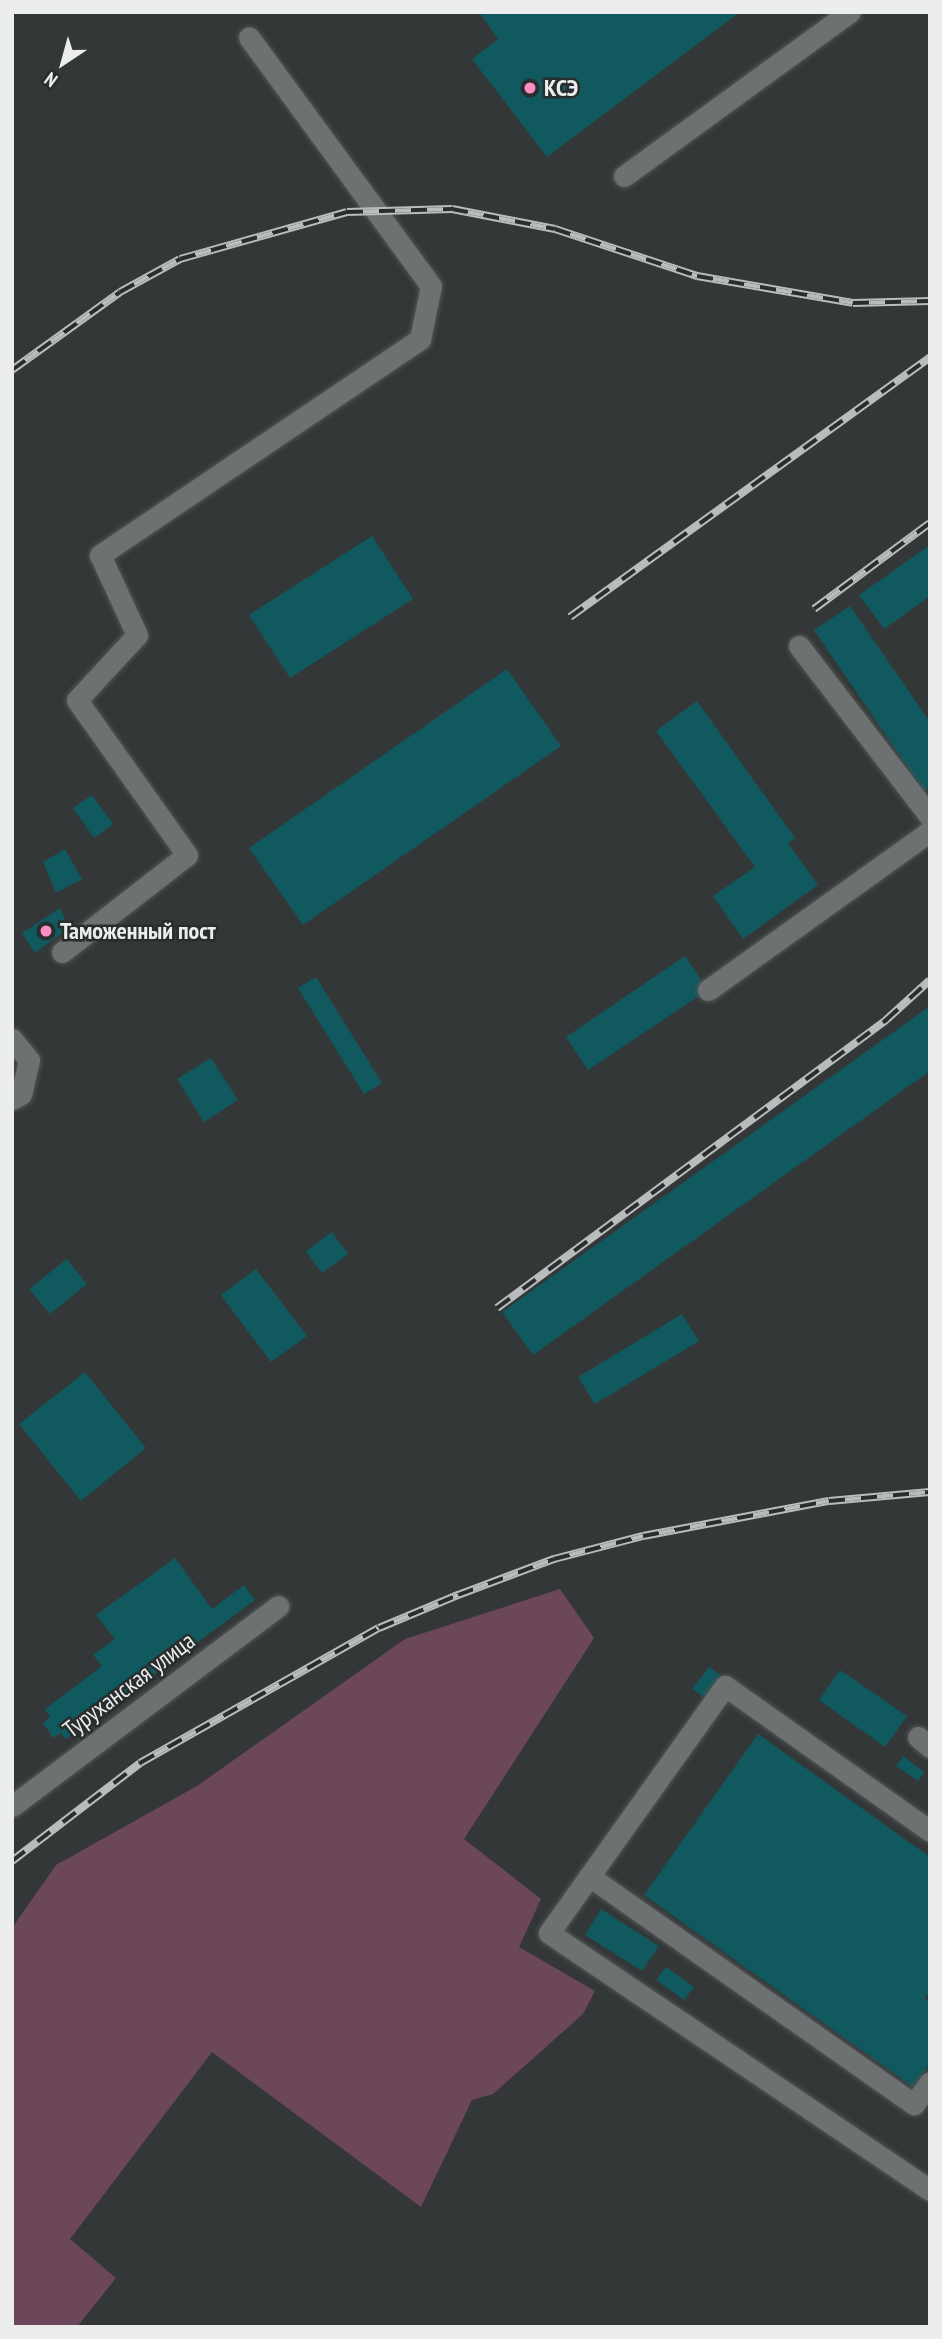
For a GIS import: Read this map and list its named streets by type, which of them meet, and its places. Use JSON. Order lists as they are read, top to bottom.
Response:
{
  "streets": {
    "street": ["Туруханская улица"]
  },
  "places": ["КСЭ", "Таможенный пост"],
  "north": "bottom left"
}
